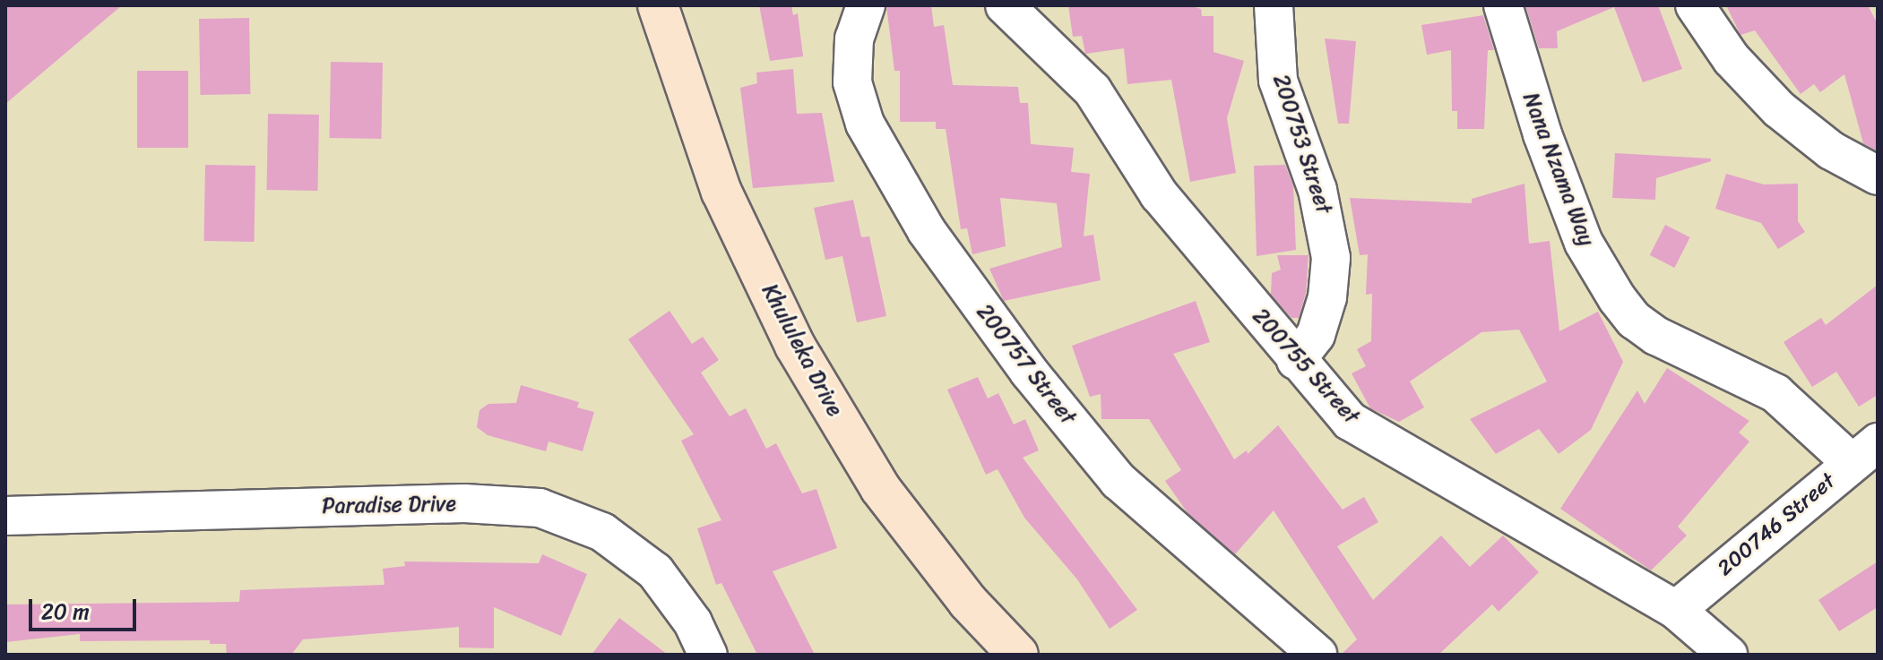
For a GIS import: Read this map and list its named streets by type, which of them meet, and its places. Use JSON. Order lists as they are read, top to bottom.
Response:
{
  "streets": {
    "street": [
      "200753 Street",
      "Nana Nzama Way",
      "Khululeka Drive",
      "200757 Street",
      "200755 Street",
      "Paradise Drive",
      "200746 Street"
    ]
  },
  "crossings": [
    ["200753 Street", "200755 Street"],
    ["Nana Nzama Way", "200746 Street"],
    ["200755 Street", "200746 Street"]
  ],
  "scale_bar": "20 m"
}
